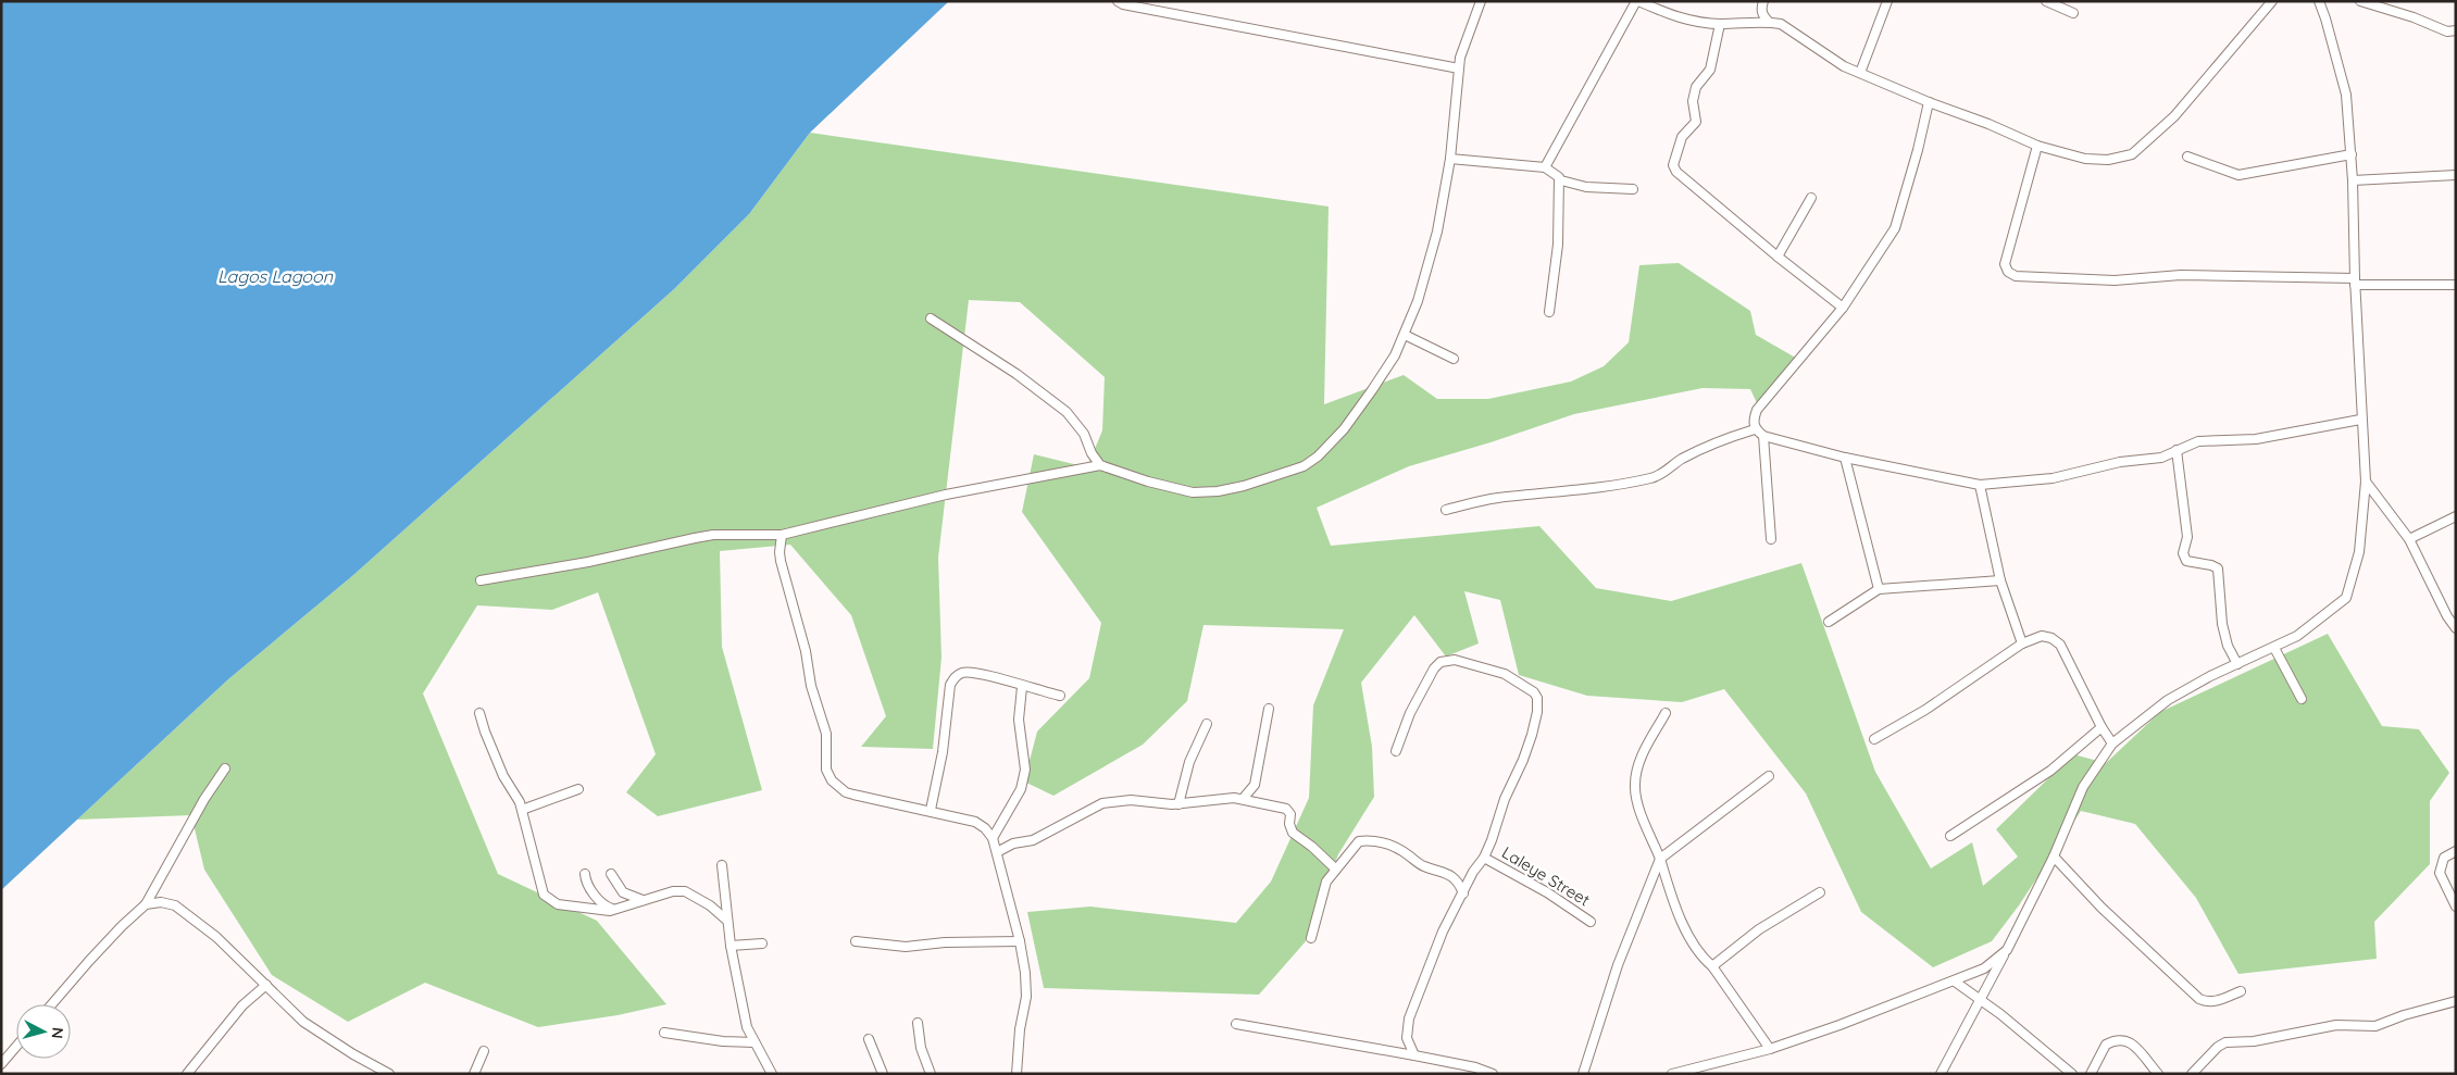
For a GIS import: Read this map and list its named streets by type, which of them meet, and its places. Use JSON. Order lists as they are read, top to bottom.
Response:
{
  "streets": {
    "street": ["Laleye Street"]
  },
  "water": ["Lagos Lagoon"],
  "north": "right"
}
